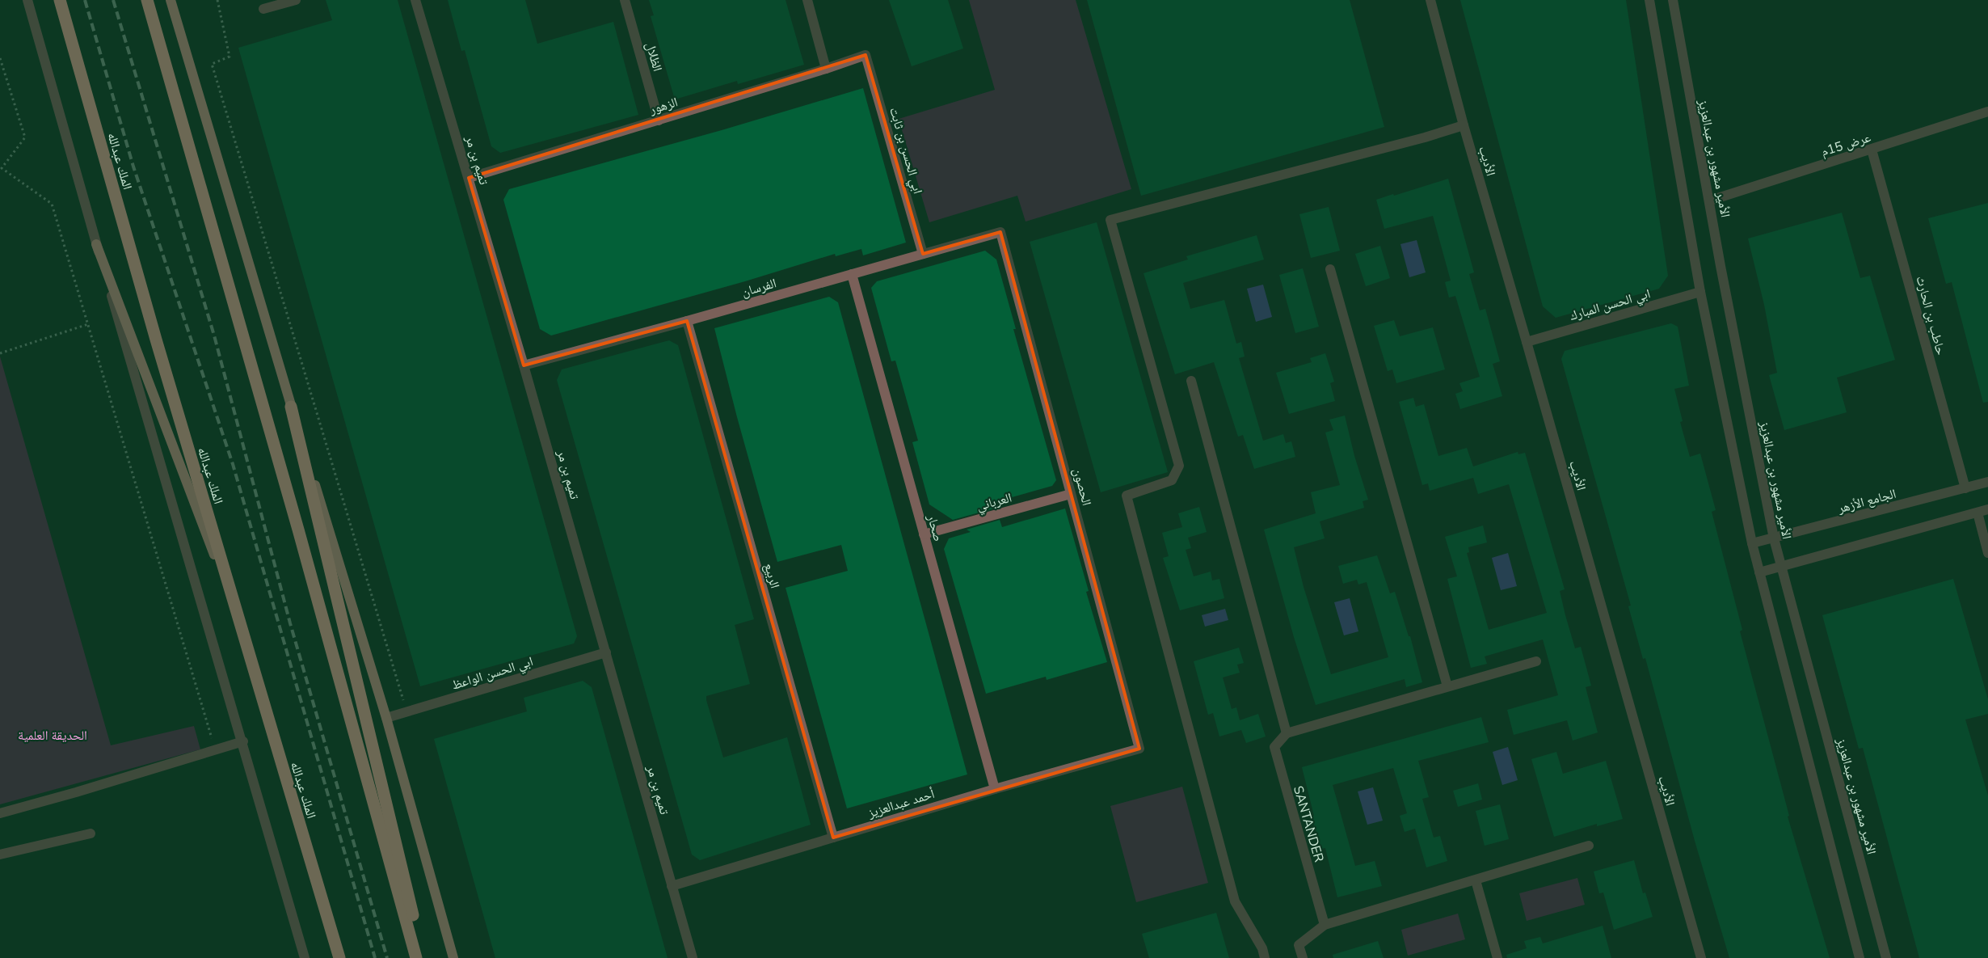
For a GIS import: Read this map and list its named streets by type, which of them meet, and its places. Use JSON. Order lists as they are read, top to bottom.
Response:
{
  "streets": {
    "highway": ["الملك عبدالله"],
    "street": [
      "الظلال",
      "الزهور",
      "عرض 15م",
      "ابي الحسن بن ثابت",
      "الأمير مشهور بن عبدالعزيز",
      "تميم بن مر",
      "الأديب",
      "الفرسان",
      "ابي الحسن المبارك",
      "حاطب بن الحارث",
      "الحصون",
      "الجامع الأزهر",
      "العرباني",
      "صحار",
      "الربيع",
      "ابي الحسن الواعظ",
      "أحمد عبدالعزيز",
      "SANTANDER"
    ]
  },
  "crossings": [
    ["الظلال", "الزهور"],
    ["الزهور", "ابي الحسن بن ثابت"],
    ["الزهور", "تميم بن مر"],
    ["عرض 15م", "الأمير مشهور بن عبدالعزيز"],
    ["عرض 15م", "حاطب بن الحارث"],
    ["ابي الحسن بن ثابت", "الفرسان"],
    ["الأمير مشهور بن عبدالعزيز", "الجامع الأزهر"],
    ["تميم بن مر", "الفرسان"],
    ["تميم بن مر", "ابي الحسن الواعظ"],
    ["تميم بن مر", "أحمد عبدالعزيز"],
    ["الأديب", "ابي الحسن المبارك"],
    ["الفرسان", "الحصون"],
    ["الفرسان", "صحار"],
    ["الفرسان", "الربيع"],
    ["حاطب بن الحارث", "الجامع الأزهر"],
    ["الحصون", "العرباني"],
    ["الحصون", "أحمد عبدالعزيز"],
    ["العرباني", "صحار"],
    ["صحار", "أحمد عبدالعزيز"],
    ["الربيع", "أحمد عبدالعزيز"]
  ],
  "parks": ["الحديقة العلمية"]
}
